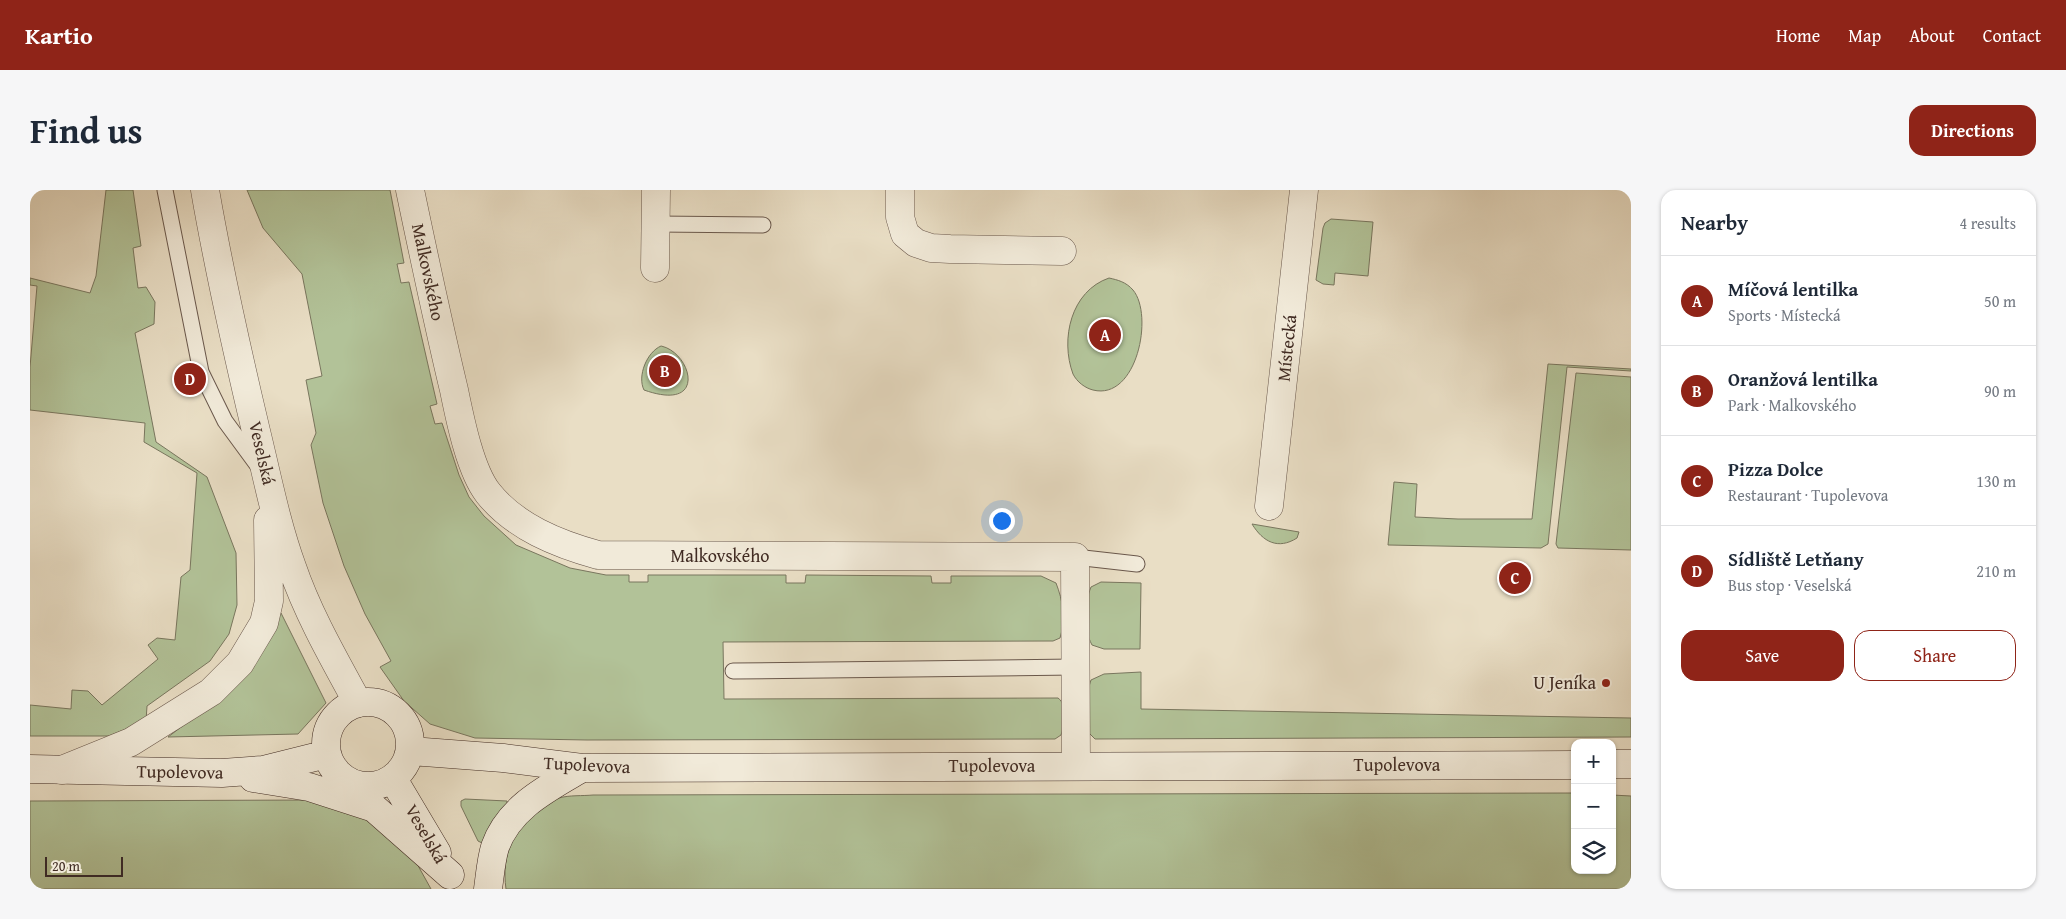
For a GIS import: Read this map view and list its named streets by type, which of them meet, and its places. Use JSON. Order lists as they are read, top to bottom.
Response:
{
  "streets": {
    "street": [
      "Malkovského",
      "Místecká",
      "Veselská",
      "Tupolevova"
    ]
  },
  "crossings": [
    ["Veselská", "Tupolevova"]
  ],
  "places": ["U Jeníka"],
  "scale_bar": "20 m",
  "page": {
    "header": "Kartio",
    "nav": [
      "Home",
      "Map",
      "About",
      "Contact"
    ],
    "title": "Find us",
    "buttons": [
      "Directions",
      ["Save", "Share"]
    ],
    "heading": ["Nearby", "4 results"],
    "list": [
      {
        "mark": "A",
        "name": "Míčová lentilka",
        "note": "Sports · Místecká",
        "value": "50 m"
      },
      {
        "mark": "B",
        "name": "Oranžová lentilka",
        "note": "Park · Malkovského",
        "value": "90 m"
      },
      {
        "mark": "C",
        "name": "Pizza Dolce",
        "note": "Restaurant · Tupolevova",
        "value": "130 m"
      },
      {
        "mark": "D",
        "name": "Sídliště Letňany",
        "note": "Bus stop · Veselská",
        "value": "210 m"
      }
    ],
    "pins": [
      "A",
      "B",
      "D",
      "C"
    ],
    "map_buttons": ["+", "−"],
    "scale": "20 m"
  }
}
